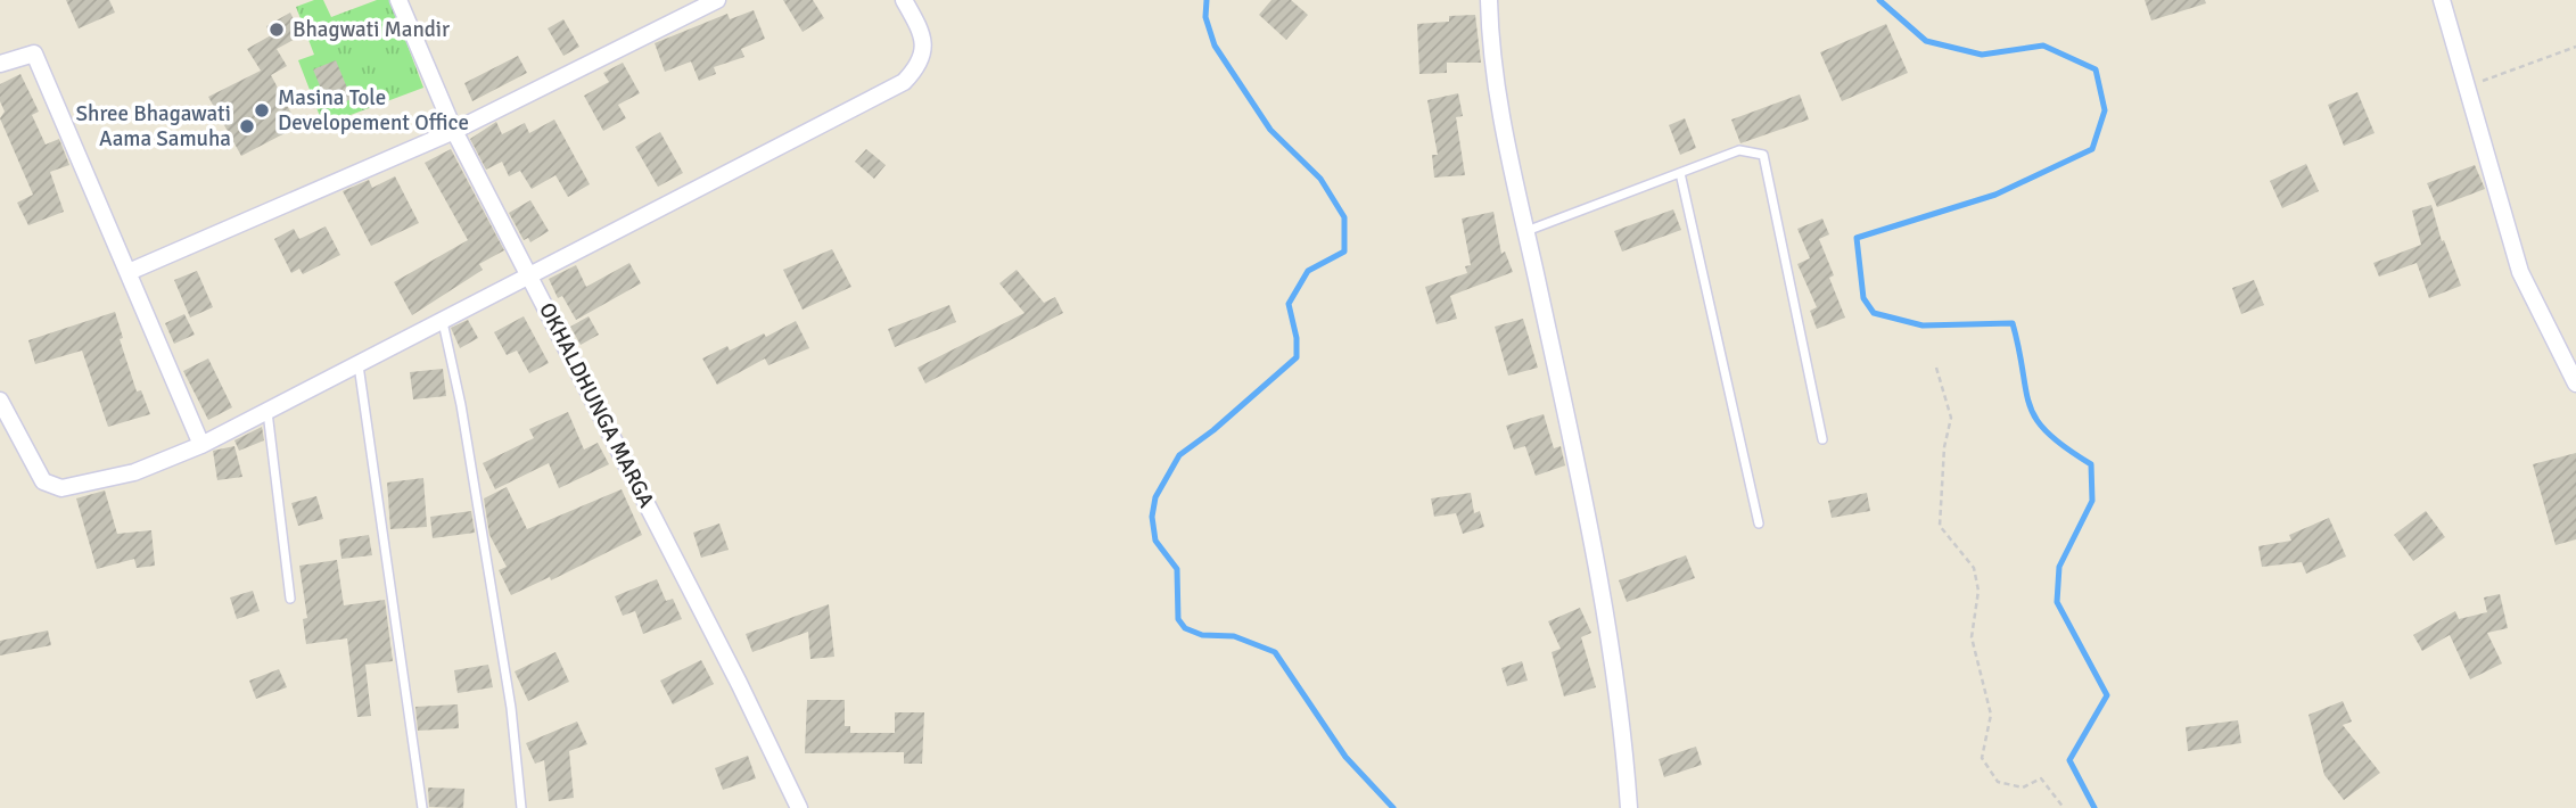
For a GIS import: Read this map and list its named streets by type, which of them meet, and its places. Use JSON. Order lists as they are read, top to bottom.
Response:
{
  "streets": {
    "street": ["OKHALDHUNGA MARGA"]
  },
  "places": ["Bhagwati Mandir", "Masina Tole Developement Office", "Shree Bhagawati Aama Samuha"]
}
